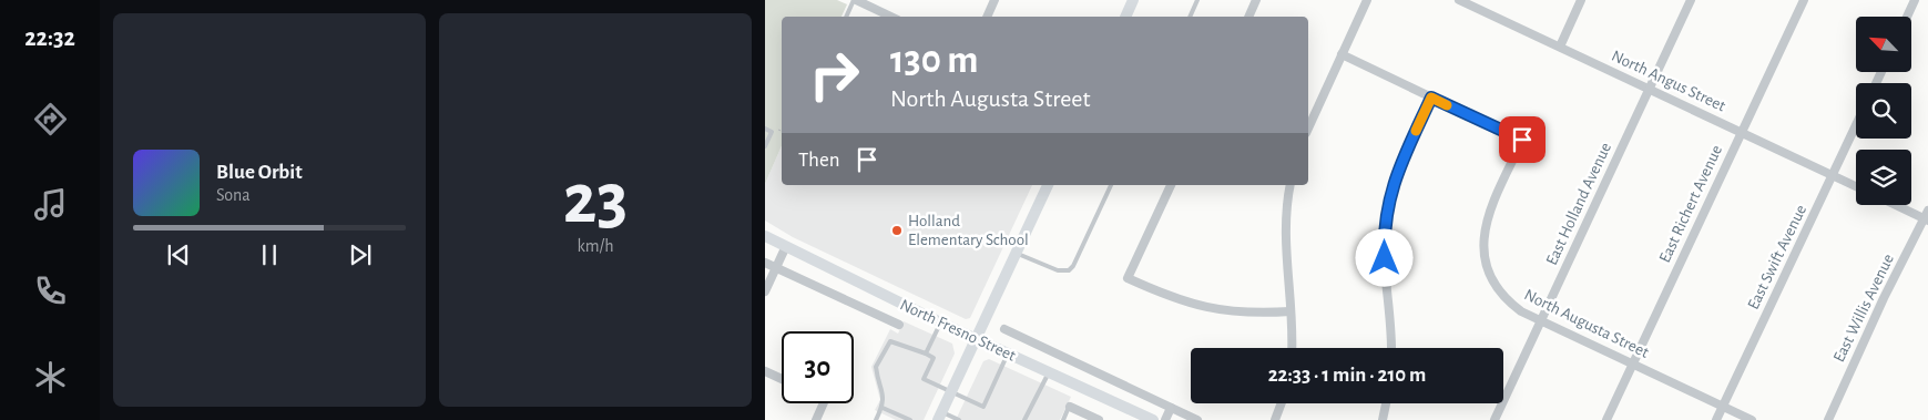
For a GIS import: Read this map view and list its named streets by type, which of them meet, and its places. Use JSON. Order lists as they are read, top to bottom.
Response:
{
  "streets": {
    "main road": ["North Fresno Street"],
    "street": [
      "North Angus Street",
      "East Holland Avenue",
      "East Richert Avenue",
      "East Swift Avenue",
      "East Willis Avenue",
      "North Augusta Street"
    ]
  },
  "crossings": [
    ["North Angus Street", "East Holland Avenue"],
    ["North Angus Street", "East Richert Avenue"],
    ["North Angus Street", "East Swift Avenue"],
    ["East Holland Avenue", "North Augusta Street"],
    ["East Richert Avenue", "North Augusta Street"],
    ["East Swift Avenue", "North Augusta Street"]
  ],
  "places": ["Holland Elementary School"],
  "north": "top left",
  "page": {
    "tabs": "22:32",
    "tile": ["23", "km/h"],
    "turn": ["130 m", "North Augusta Street"],
    "then": "Then",
    "song": ["Blue Orbit", "Sona"],
    "limit": "30",
    "trip": "22:33 · 1 min · 210 m"
  }
}
